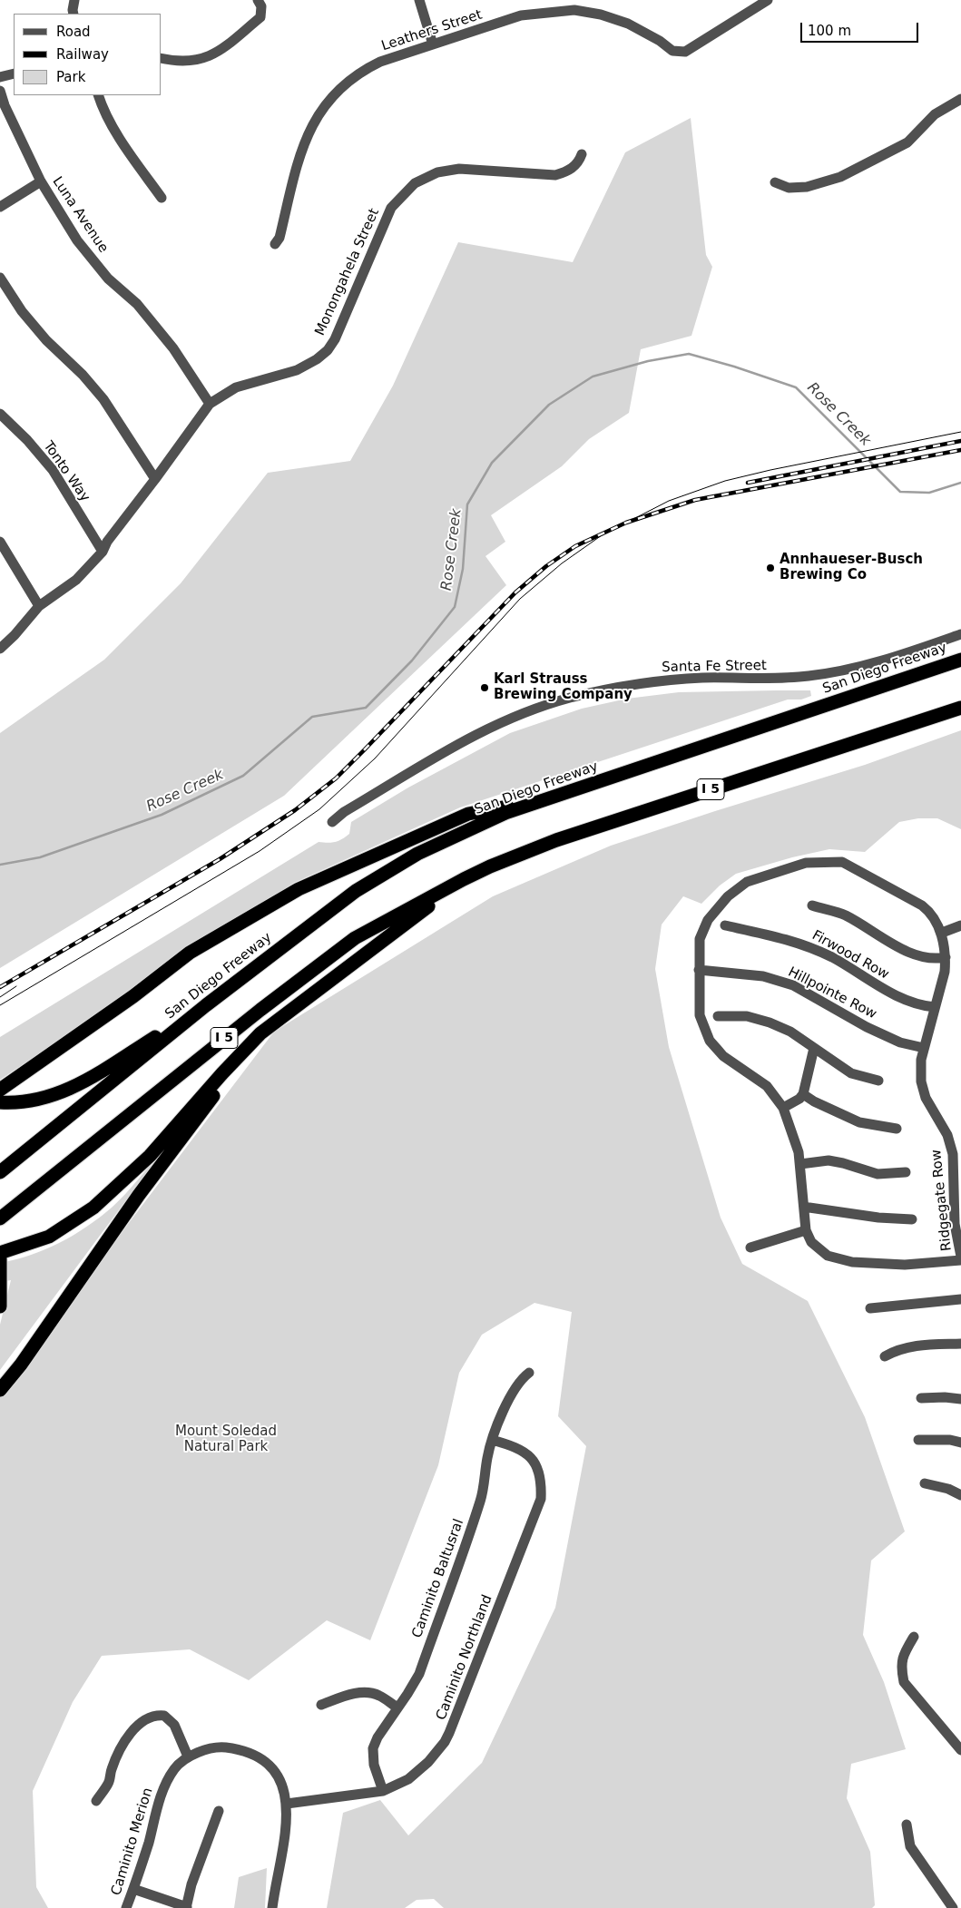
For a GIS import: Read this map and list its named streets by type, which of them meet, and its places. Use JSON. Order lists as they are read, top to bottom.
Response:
{
  "streets": {
    "highway": ["San Diego Freeway", "I 5"],
    "street": [
      "Leathers Street",
      "Luna Avenue",
      "Monongahela Street",
      "Tonto Way",
      "Santa Fe Street",
      "Firwood Row",
      "Hillpointe Row",
      "Ridgegate Row",
      "Caminito Baltusral",
      "Caminito Northland",
      "Caminito Merion"
    ]
  },
  "crossings": [
    ["Luna Avenue", "Monongahela Street"],
    ["Monongahela Street", "Tonto Way"],
    ["Firwood Row", "Ridgegate Row"],
    ["Hillpointe Row", "Ridgegate Row"],
    ["Caminito Baltusral", "Caminito Northland"],
    ["Caminito Northland", "Caminito Merion"]
  ],
  "water": ["Rose Creek"],
  "parks": ["Mount Soledad Natural Park"],
  "places": ["Annhaueser-Busch Brewing Co", "Karl Strauss Brewing Company"],
  "legend": ["Road", "Railway", "Park"],
  "scale_bar": "100 m"
}
